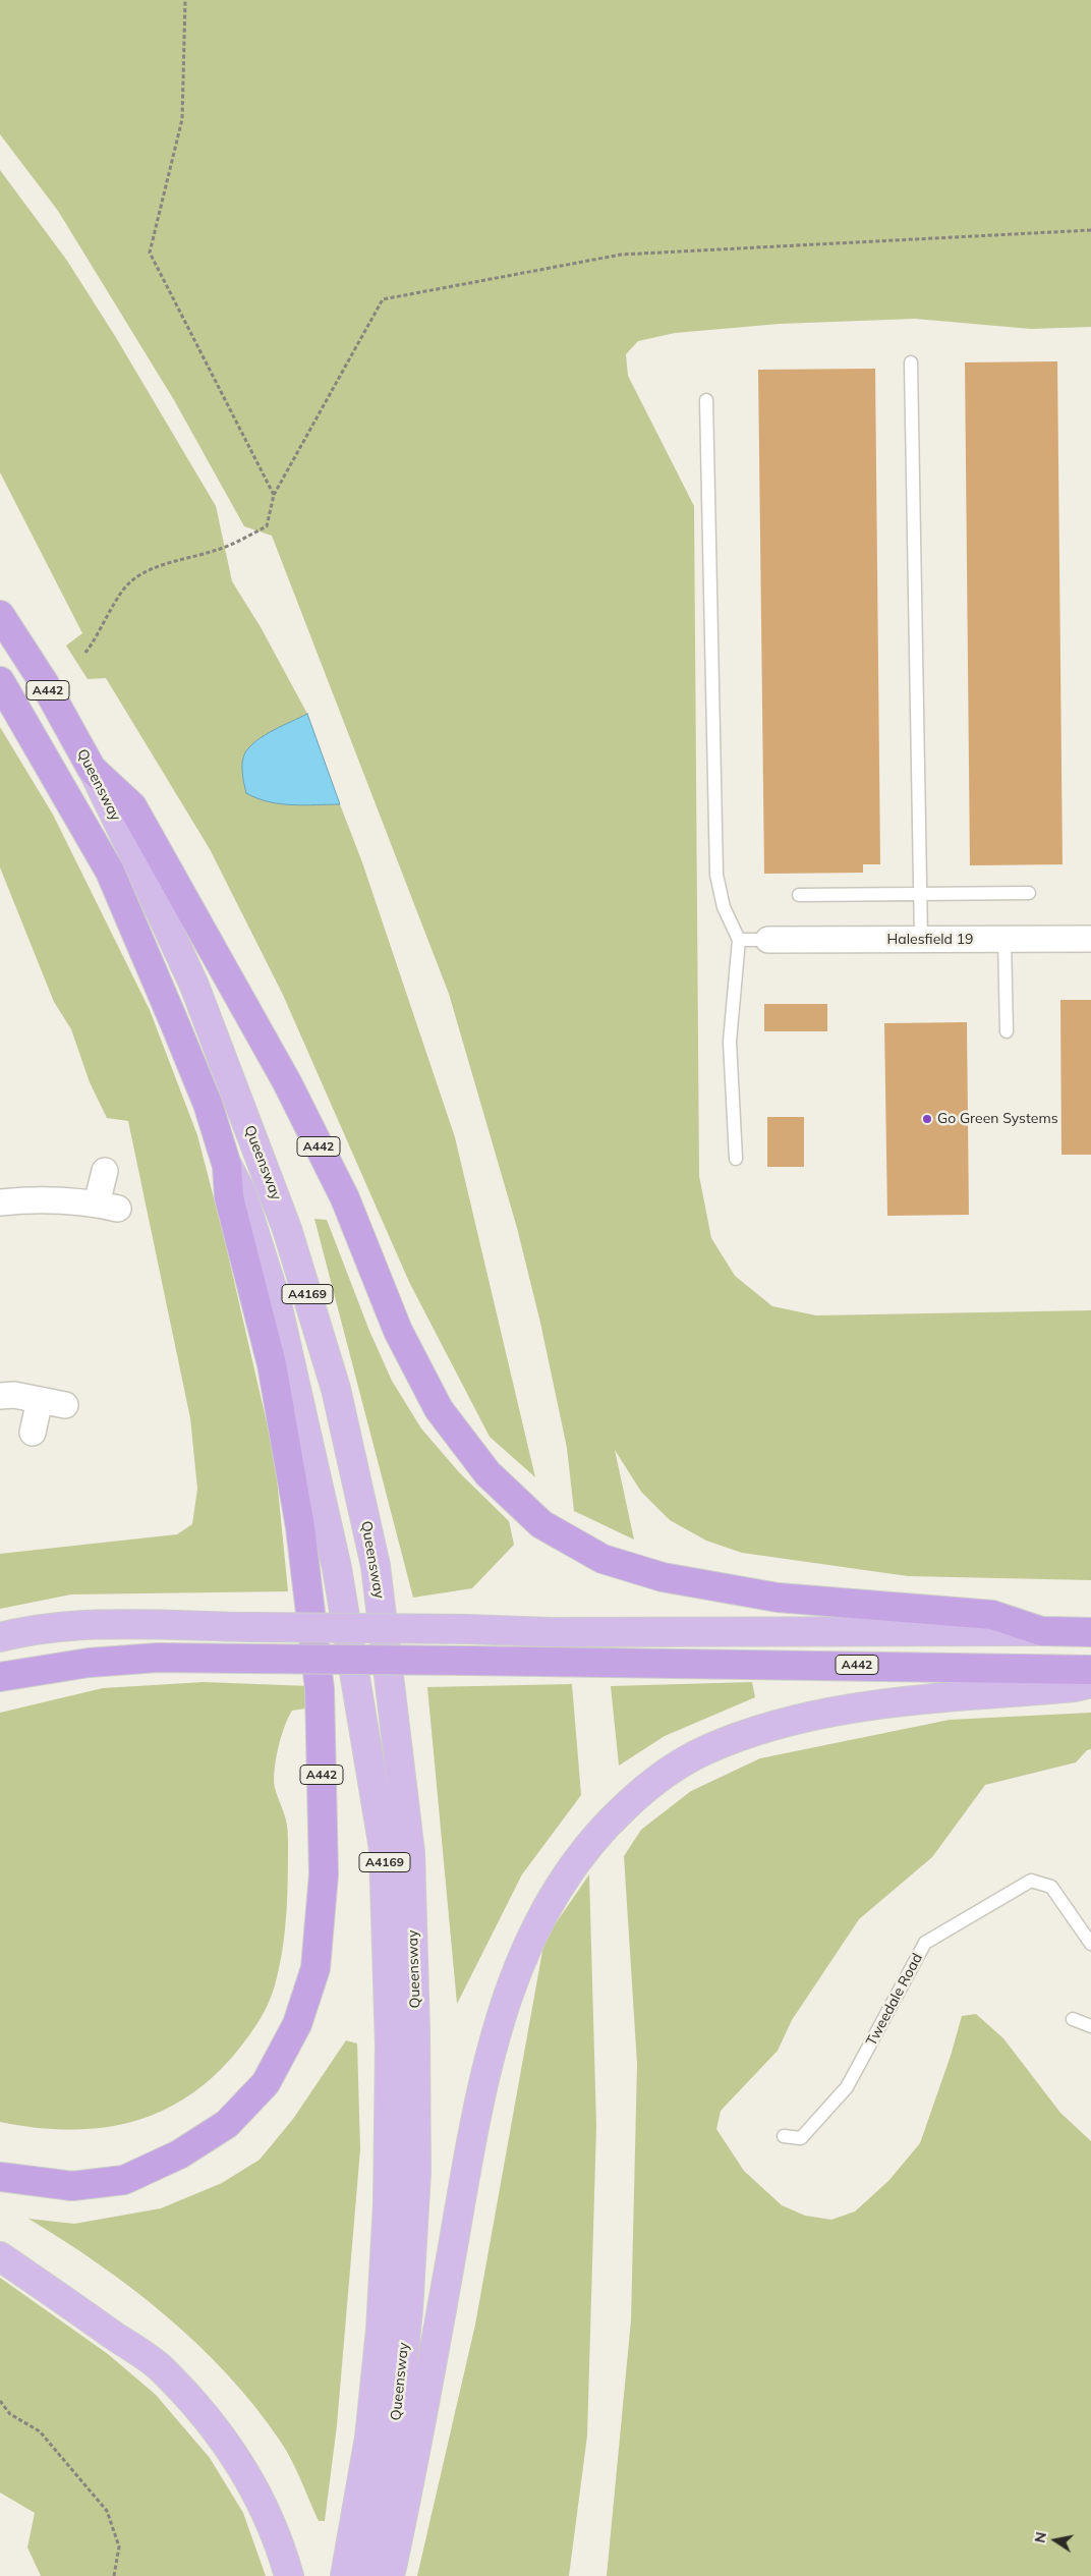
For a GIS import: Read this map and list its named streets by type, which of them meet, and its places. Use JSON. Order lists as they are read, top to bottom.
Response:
{
  "streets": {
    "highway": ["A442", "Queensway"],
    "main road": ["A4169"],
    "street": ["Halesfield 19"],
    "lane": ["Tweedale Road"]
  },
  "crossings": [
    ["A442", "Queensway"]
  ],
  "places": ["Go Green Systems"],
  "north": "left"
}
